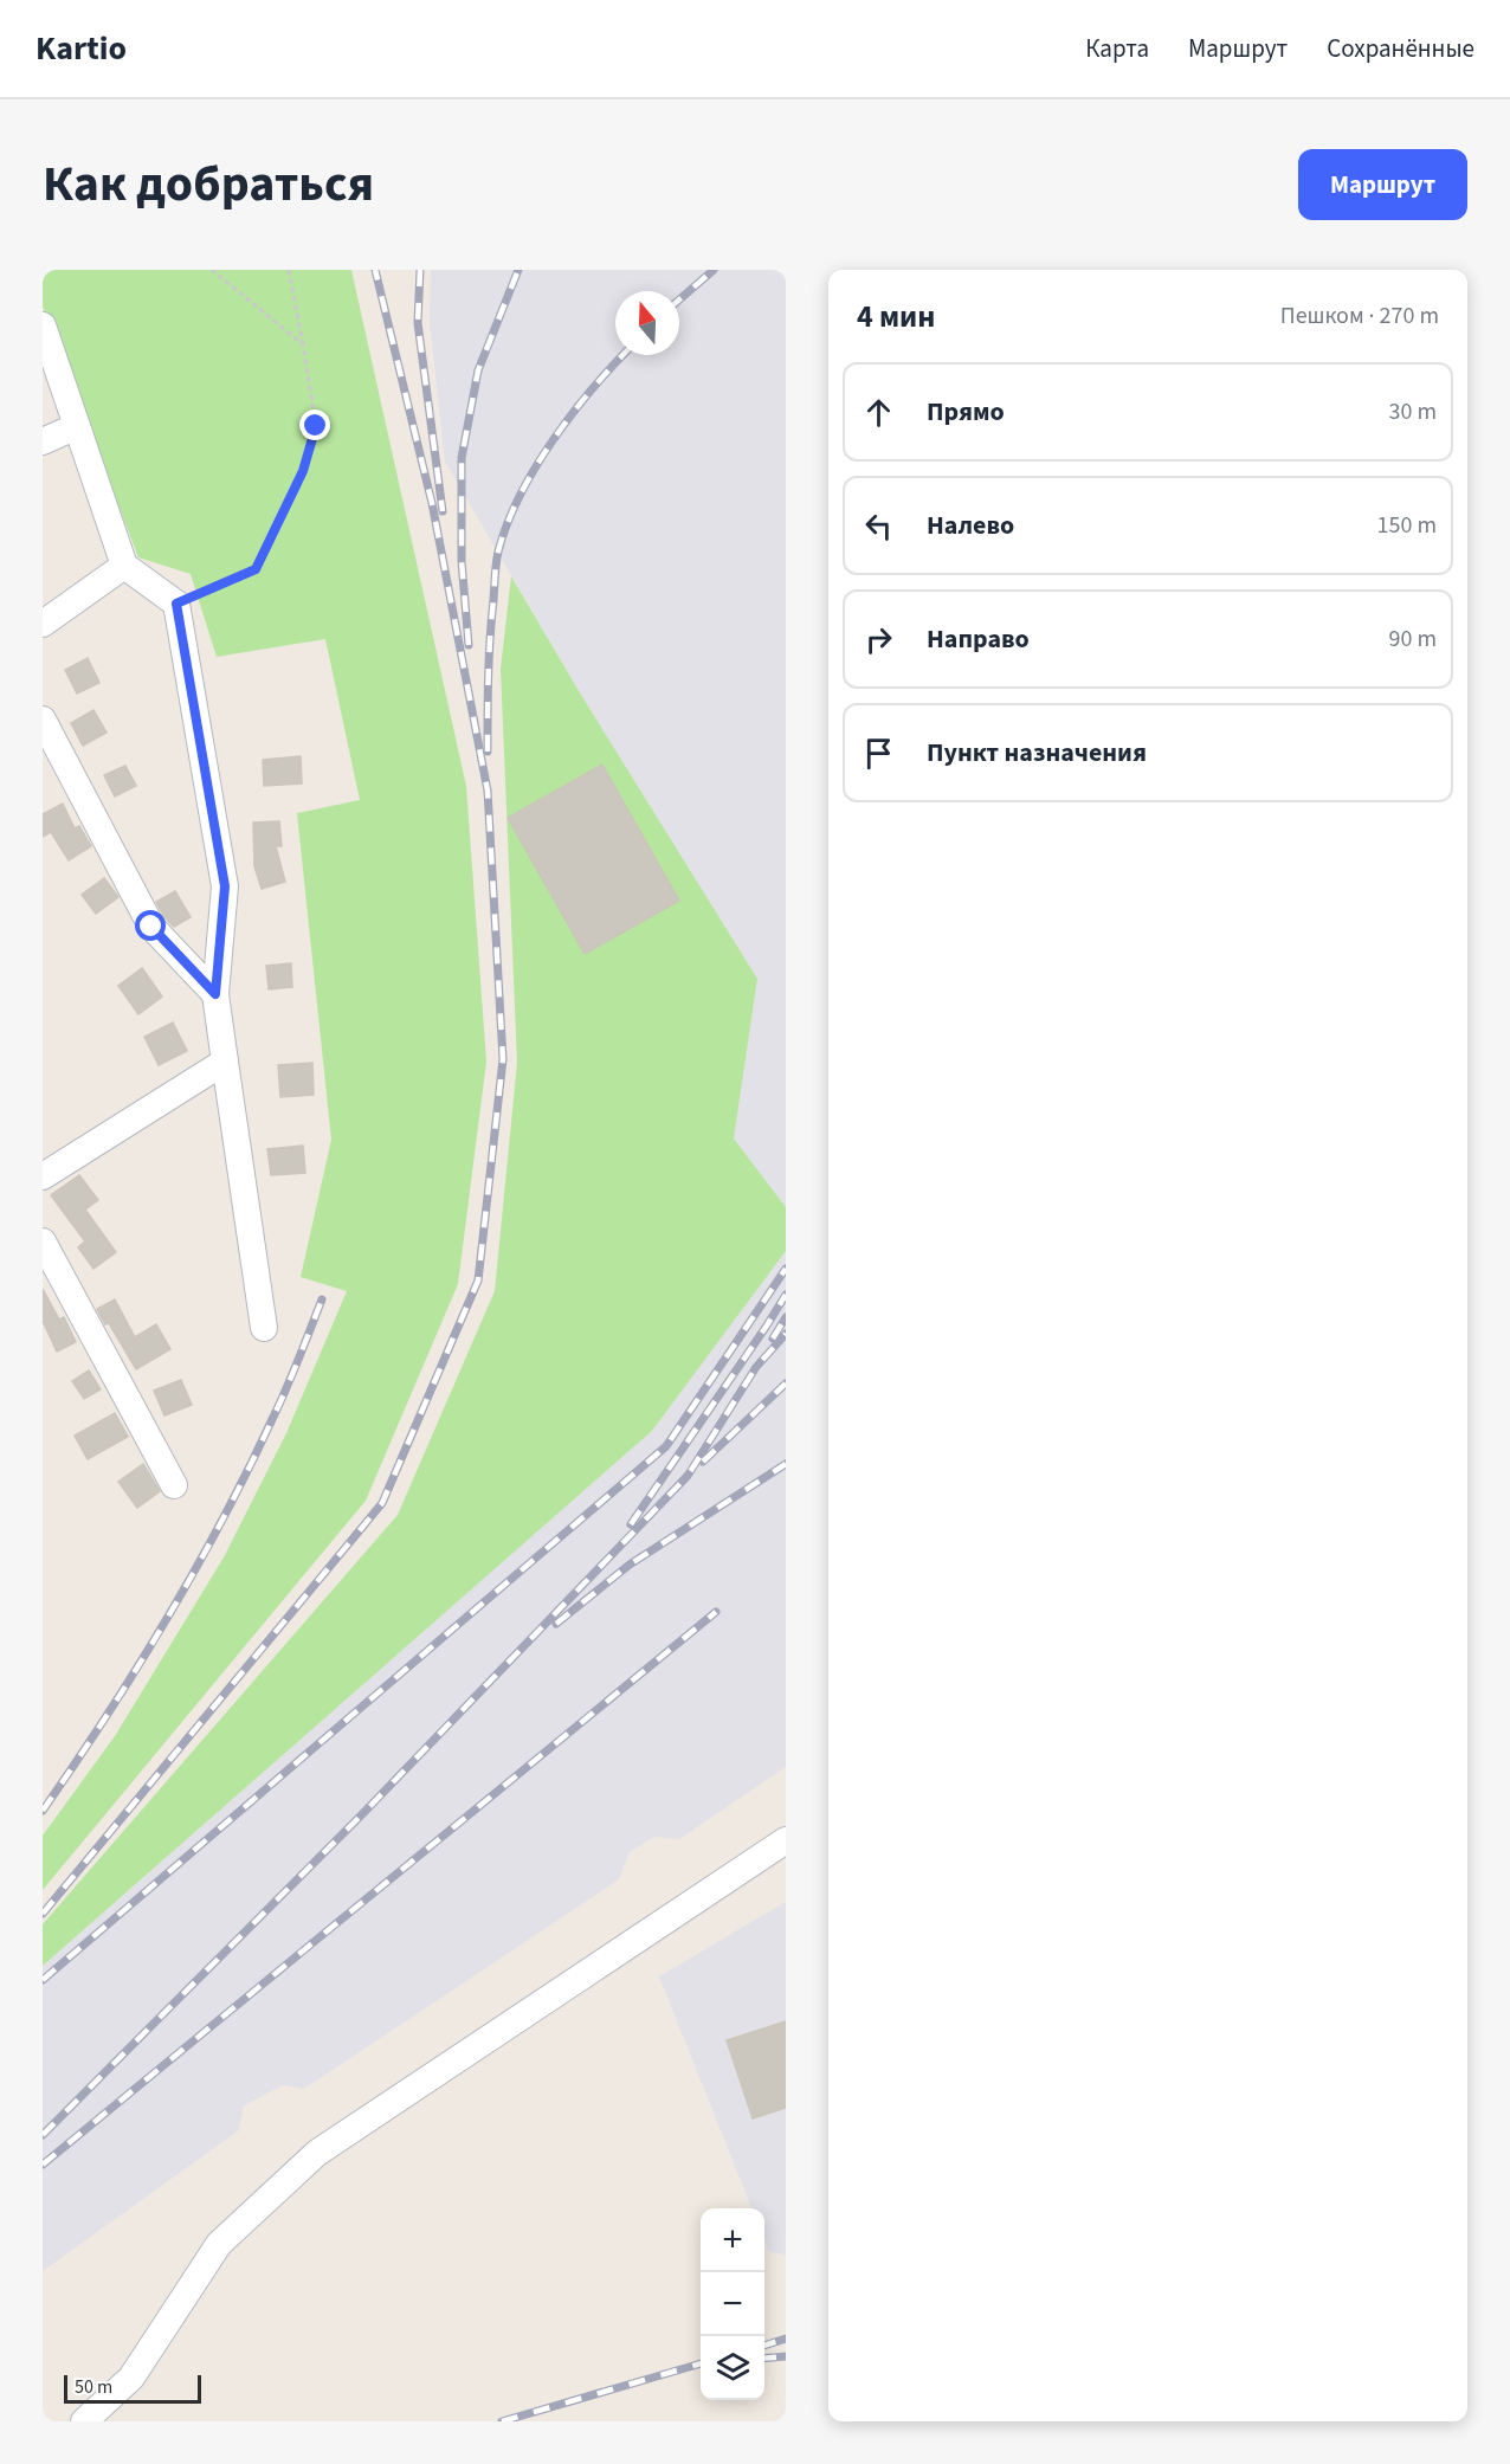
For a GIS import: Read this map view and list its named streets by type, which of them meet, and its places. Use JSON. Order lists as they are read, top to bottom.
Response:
{
  "scale_bar": "50 m",
  "north": "top",
  "page": {
    "header": "Kartio",
    "nav": ["Карта", "Маршрут", "Сохранённые"],
    "title": "Как добраться",
    "buttons": "Маршрут",
    "heading": ["4 мин", "Пешком · 270 m"],
    "list": [
      ["Прямо", "30 m"],
      ["Налево", "150 m"],
      ["Направо", "90 m"],
      "Пункт назначения"
    ],
    "map_buttons": ["+", "−"],
    "scale": "50 m"
  }
}
